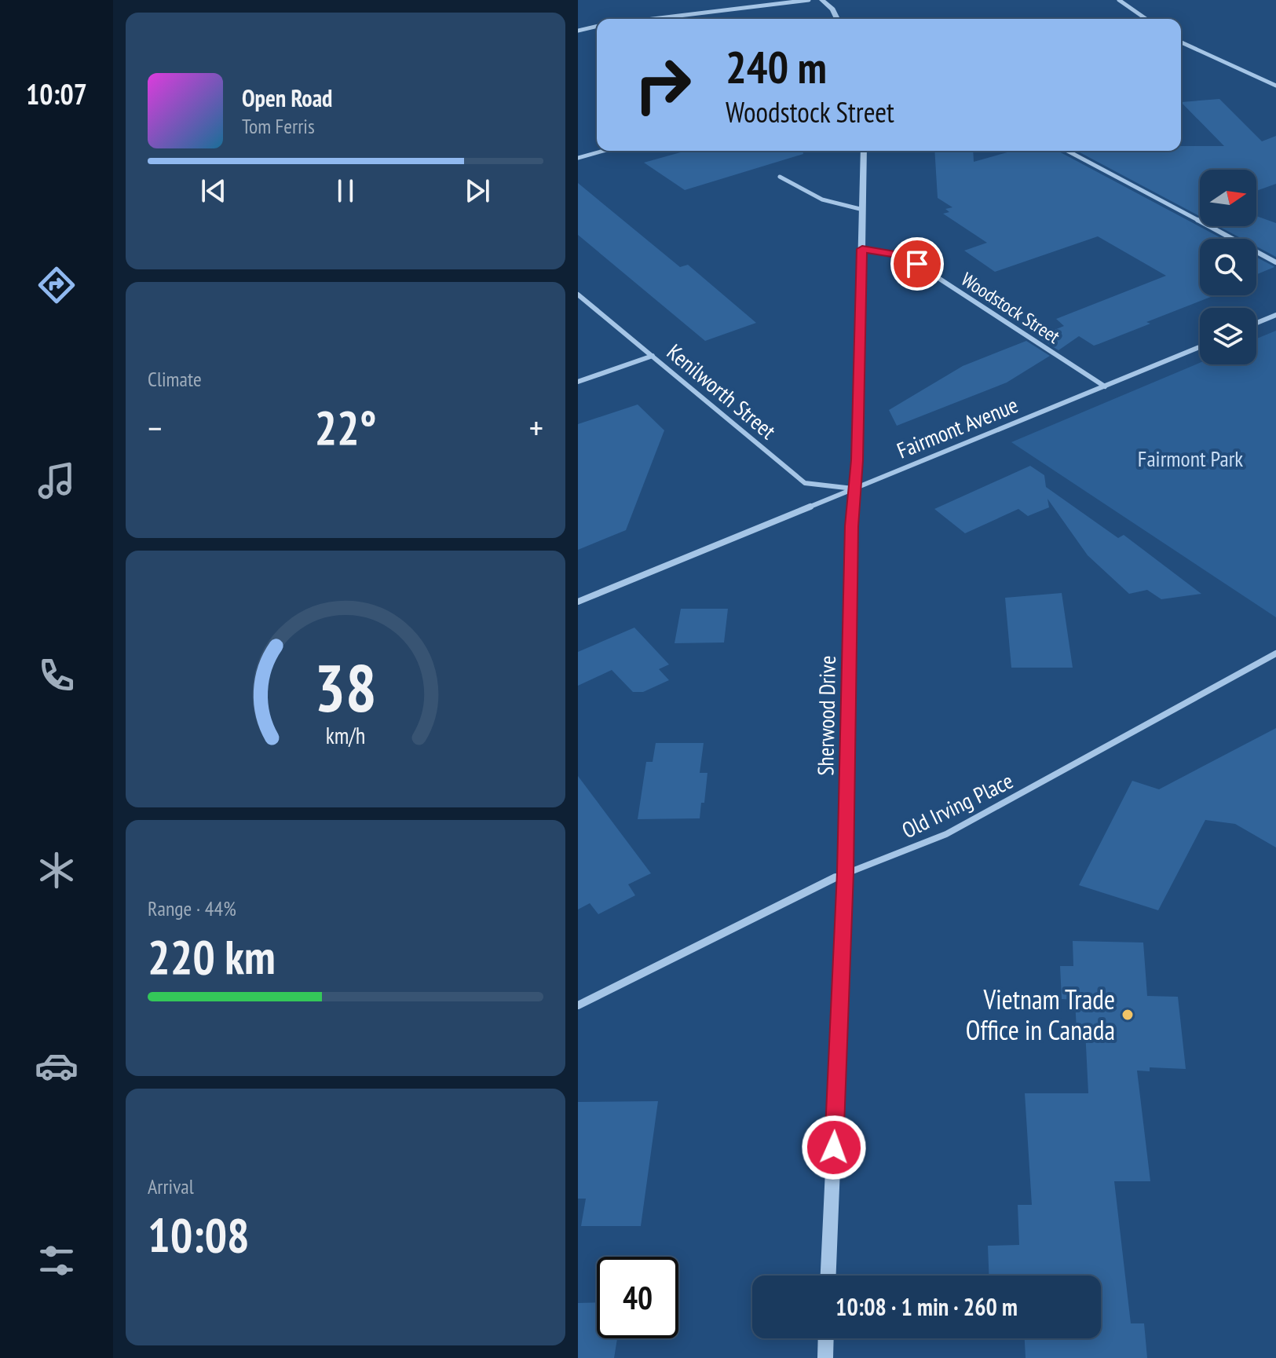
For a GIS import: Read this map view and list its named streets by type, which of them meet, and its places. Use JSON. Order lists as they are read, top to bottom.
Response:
{
  "streets": {
    "street": [
      "Woodstock Street",
      "Kenilworth Street",
      "Fairmont Avenue",
      "Sherwood Drive",
      "Old Irving Place"
    ]
  },
  "crossings": [
    ["Woodstock Street", "Fairmont Avenue"],
    ["Woodstock Street", "Sherwood Drive"],
    ["Kenilworth Street", "Fairmont Avenue"],
    ["Kenilworth Street", "Sherwood Drive"],
    ["Fairmont Avenue", "Sherwood Drive"],
    ["Sherwood Drive", "Old Irving Place"]
  ],
  "parks": ["Fairmont Park"],
  "places": ["Vietnam Trade Office in Canada"],
  "north": "right",
  "page": {
    "tabs": "10:07",
    "turn": ["240 m", "Woodstock Street"],
    "song": ["Open Road", "Tom Ferris"],
    "tile": [
      "Climate",
      ["Range · 44%", "220 km"],
      ["Arrival", "10:08"]
    ],
    "heat": ["−", "22°", "+"],
    "limit": "40",
    "trip": "10:08 · 1 min · 260 m",
    "gauge": ["38", "km/h"]
  }
}
